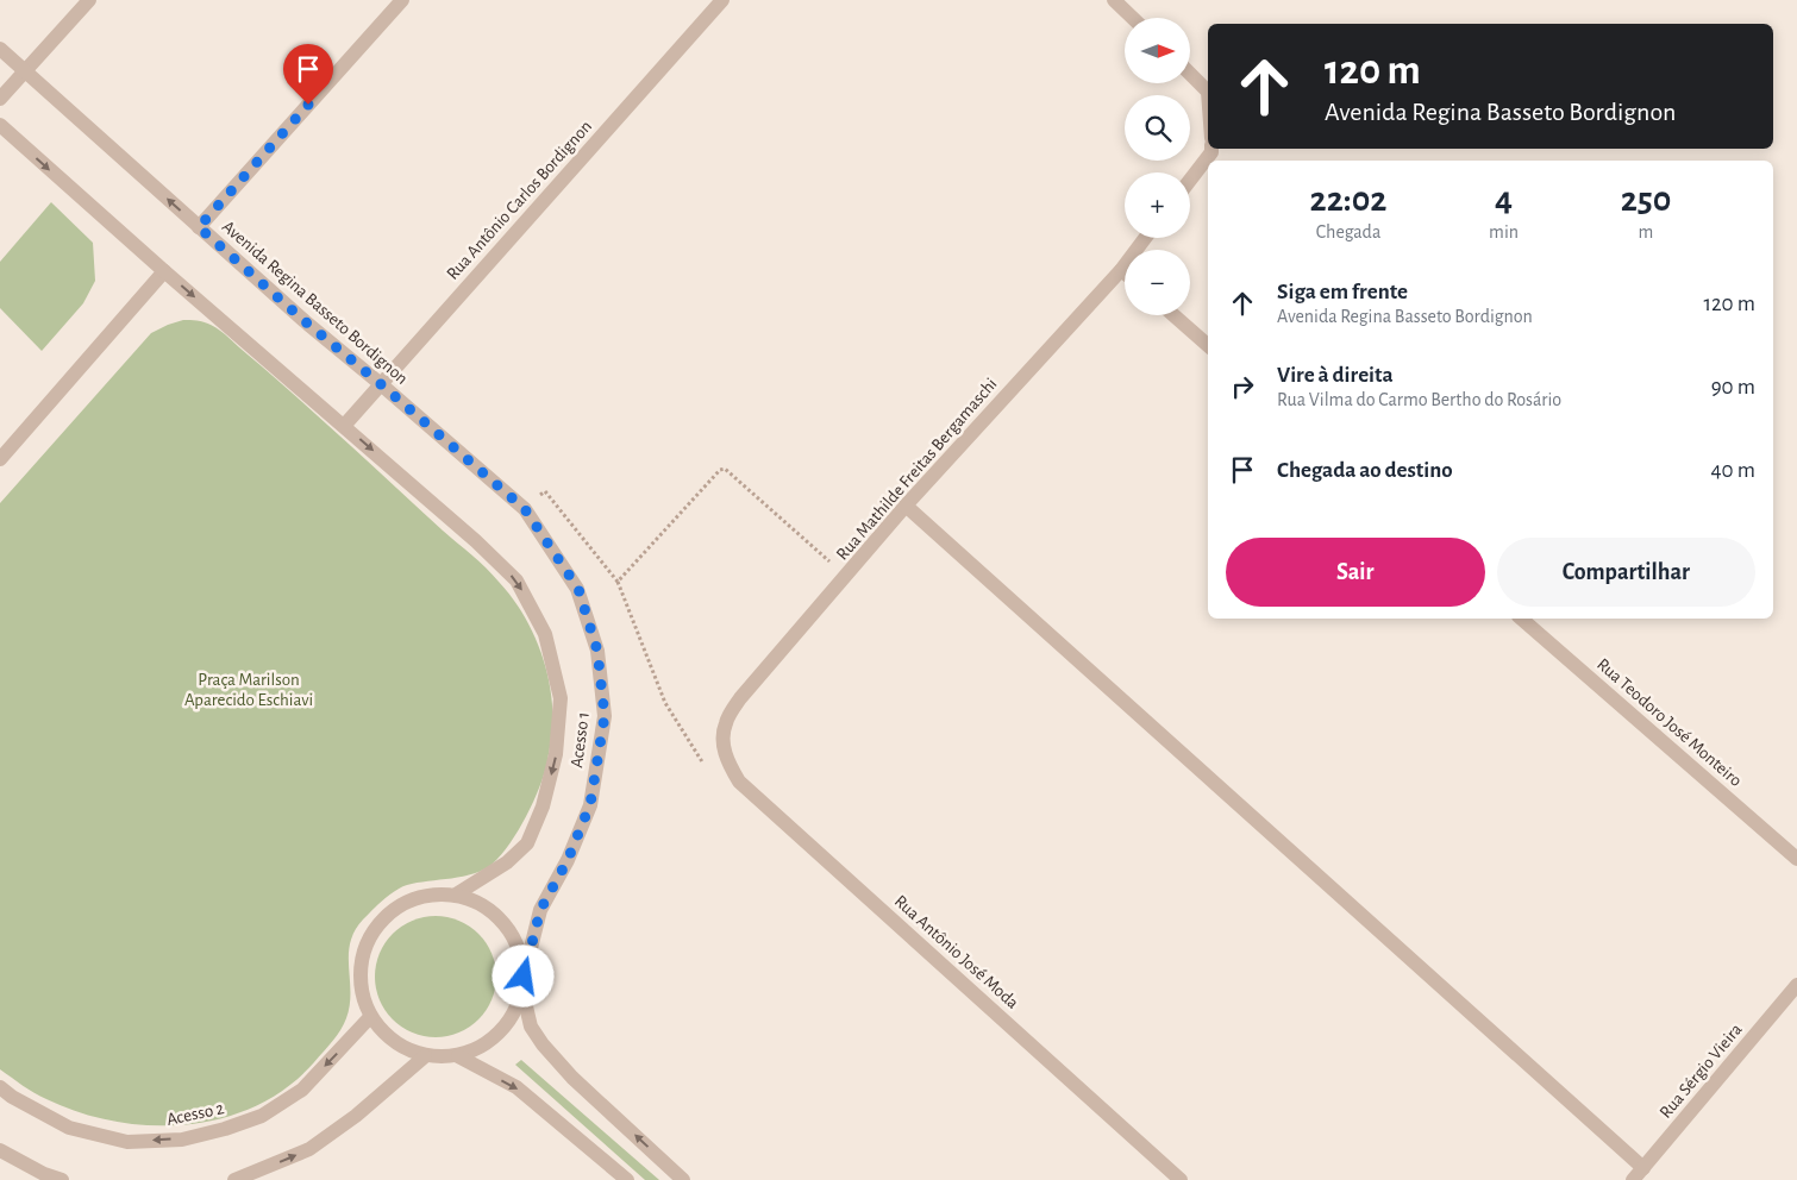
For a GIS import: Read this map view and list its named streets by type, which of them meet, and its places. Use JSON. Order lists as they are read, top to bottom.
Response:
{
  "streets": {
    "street": [
      "Rua Antônio Carlos Bordignon",
      "Avenida Regina Basseto Bordignon",
      "Rua Mathilde Freitas Bergamaschi",
      "Rua Teodoro José Monteiro",
      "Acesso 1",
      "Rua Antônio José Moda",
      "Rua Sérgio Vieira",
      "Acesso 2"
    ]
  },
  "crossings": [
    ["Rua Antônio Carlos Bordignon", "Avenida Regina Basseto Bordignon"],
    ["Rua Antônio Carlos Bordignon", "Acesso 1"],
    ["Avenida Regina Basseto Bordignon", "Acesso 1"],
    ["Rua Mathilde Freitas Bergamaschi", "Rua Antônio José Moda"],
    ["Acesso 1", "Acesso 2"]
  ],
  "parks": ["Praça Marilson Aparecido Eschiavi"],
  "north": "right",
  "page": {
    "map_buttons": ["+", "−"],
    "turn": ["120 m", "Avenida Regina Basseto Bordignon"],
    "eta": [
      "22:02",
      "Chegada",
      "4",
      "min",
      "250",
      "m"
    ],
    "list": [
      {
        "name": "Siga em frente",
        "note": "Avenida Regina Basseto Bordignon",
        "value": "120 m"
      },
      {
        "name": "Vire à direita",
        "note": "Rua Vilma do Carmo Bertho do Rosário",
        "value": "90 m"
      },
      {
        "name": "Chegada ao destino",
        "value": "40 m"
      }
    ],
    "buttons": ["Sair", "Compartilhar"]
  }
}
